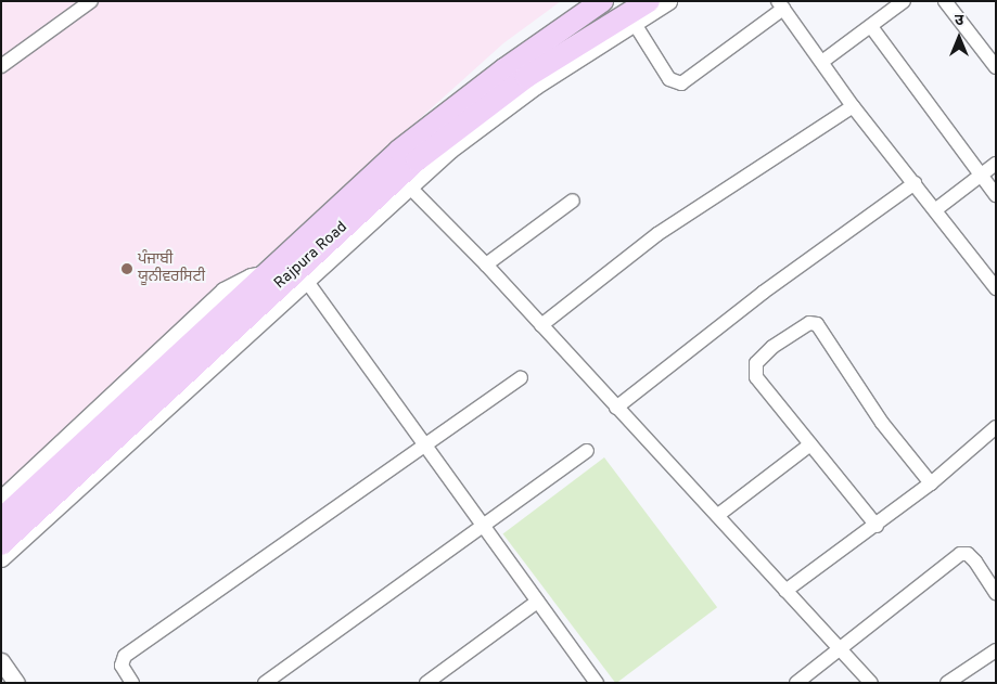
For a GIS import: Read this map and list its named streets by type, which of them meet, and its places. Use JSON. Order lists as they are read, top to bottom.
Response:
{
  "streets": {
    "highway": ["Rajpura Road"]
  },
  "places": ["ਪੰਜਾਬੀ ਯੂਨੀਵਰਸਿਟੀ"],
  "north": "top"
}
